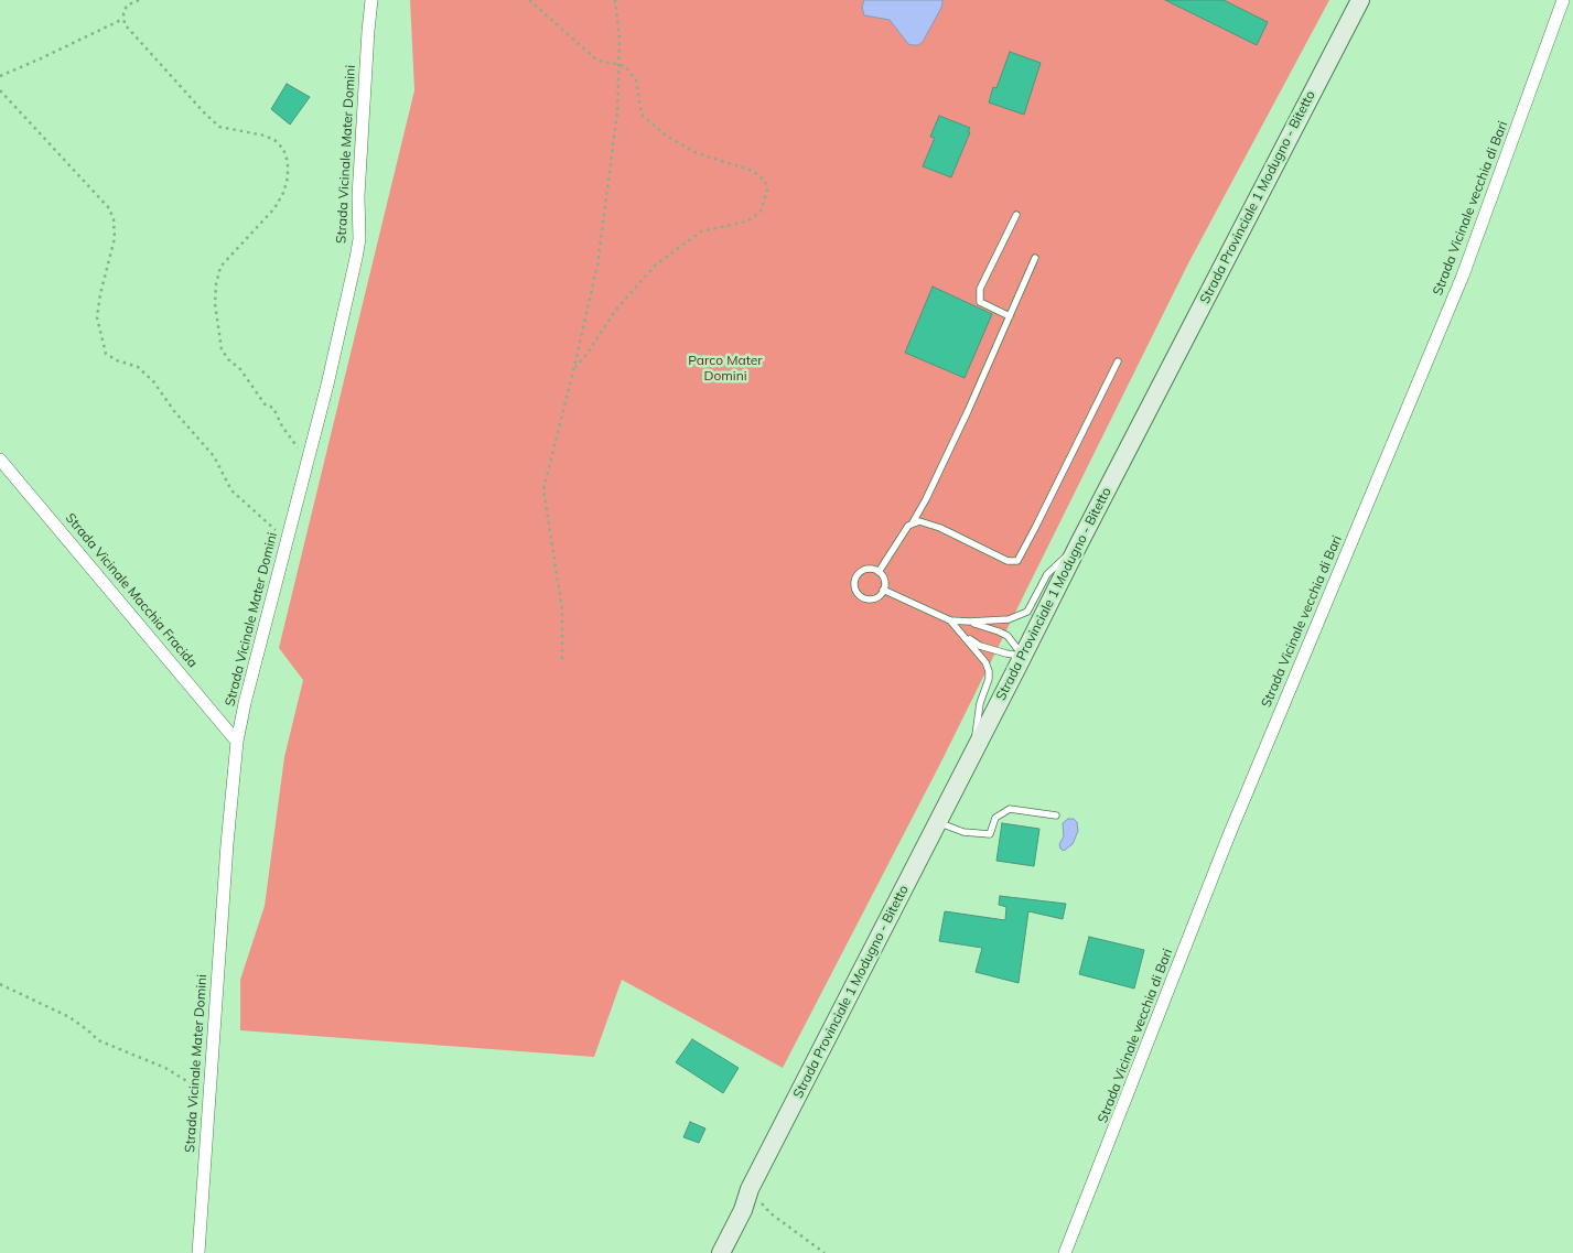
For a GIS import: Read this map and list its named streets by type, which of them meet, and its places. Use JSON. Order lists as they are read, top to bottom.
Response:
{
  "streets": {
    "main road": ["Strada Provinciale 1 Modugno - Bitetto"],
    "street": ["Strada Vicinale Mater Domini", "Strada Vicinale vecchia di Bari", "Strada Vicinale Macchia Fracida"]
  },
  "crossings": [
    ["Strada Vicinale Mater Domini", "Strada Vicinale Macchia Fracida"]
  ],
  "parks": ["Parco Mater Domini"]
}
